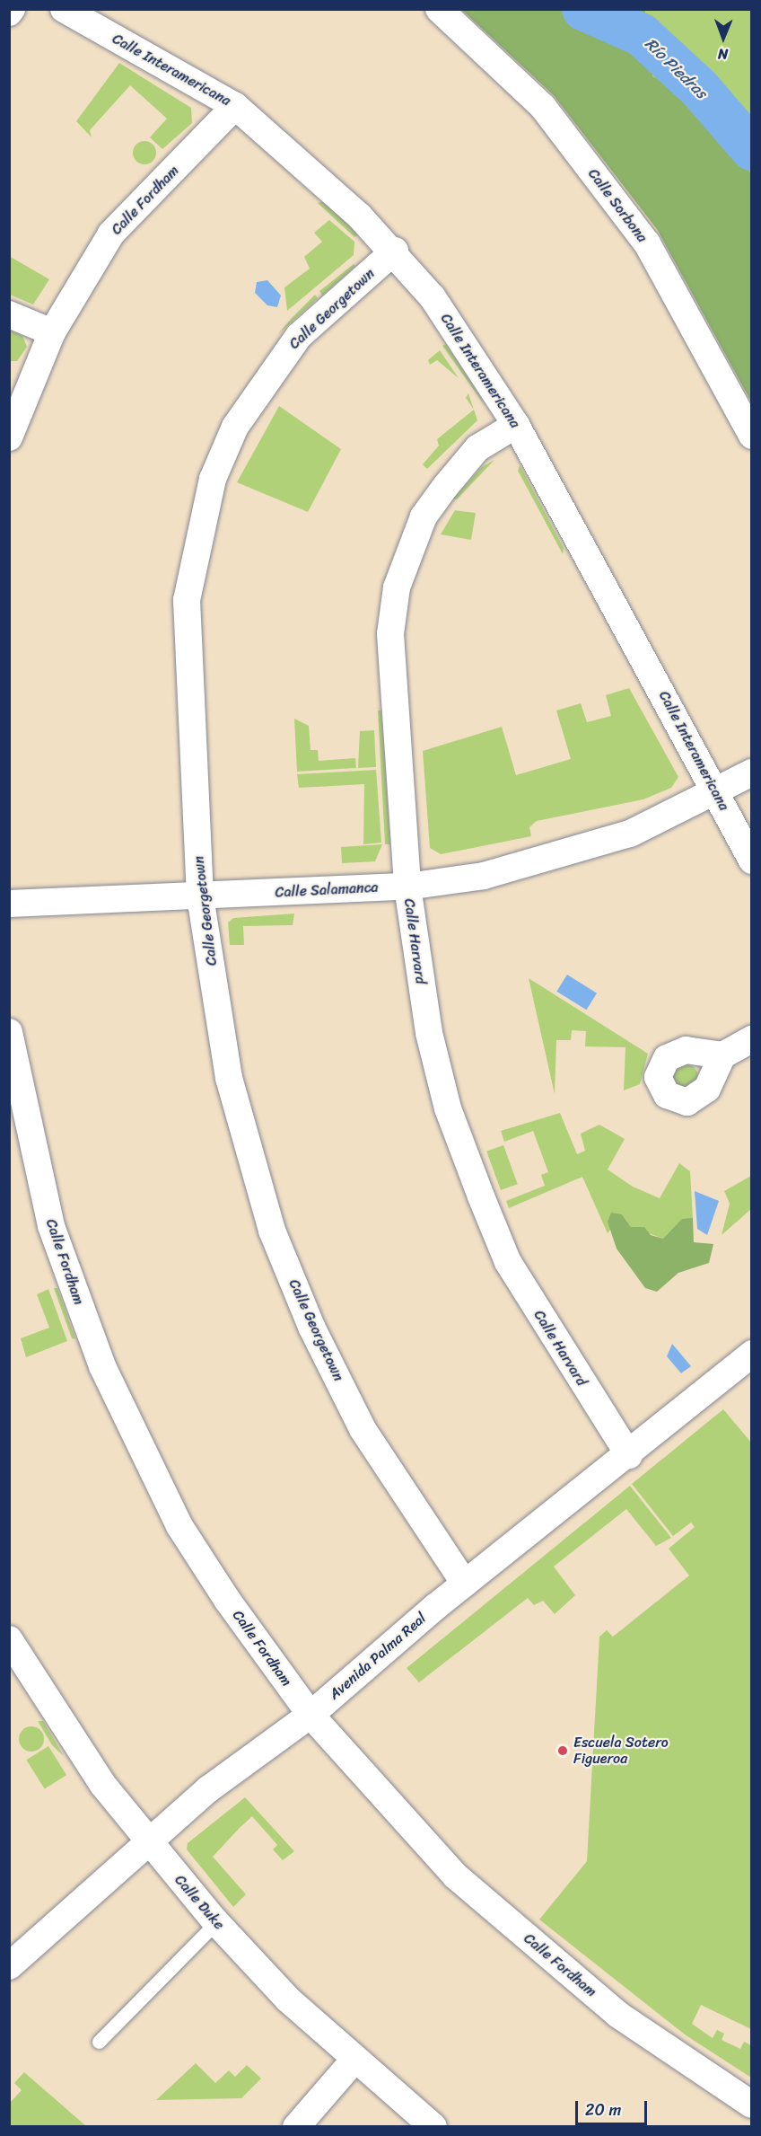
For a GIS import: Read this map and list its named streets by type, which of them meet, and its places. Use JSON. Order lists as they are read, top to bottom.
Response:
{
  "streets": {
    "street": [
      "Calle Interamericana",
      "Calle Fordham",
      "Calle Sorbona",
      "Calle Georgetown",
      "Calle Salamanca",
      "Calle Harvard",
      "Avenida Palma Real",
      "Calle Duke"
    ]
  },
  "crossings": [
    ["Calle Interamericana", "Calle Fordham"],
    ["Calle Interamericana", "Calle Georgetown"],
    ["Calle Interamericana", "Calle Salamanca"],
    ["Calle Interamericana", "Calle Harvard"],
    ["Calle Fordham", "Avenida Palma Real"],
    ["Calle Georgetown", "Calle Salamanca"],
    ["Calle Georgetown", "Avenida Palma Real"],
    ["Calle Salamanca", "Calle Harvard"],
    ["Calle Harvard", "Avenida Palma Real"],
    ["Avenida Palma Real", "Calle Duke"]
  ],
  "water": ["Río Piedras"],
  "places": ["Escuela Sotero Figueroa"],
  "scale_bar": "20 m",
  "north": "bottom"
}
